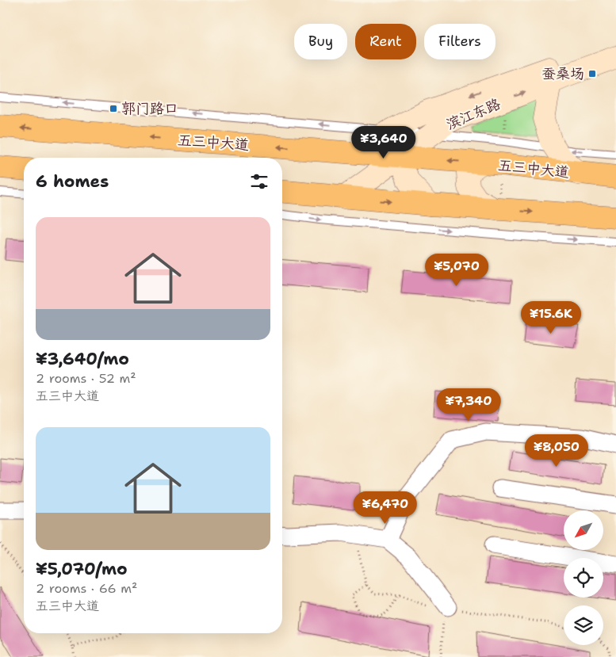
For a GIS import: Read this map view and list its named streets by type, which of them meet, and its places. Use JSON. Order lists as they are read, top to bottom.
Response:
{
  "streets": {
    "main road": ["滨江东路", "五三中大道"]
  },
  "crossings": [
    ["滨江东路", "五三中大道"]
  ],
  "places": {
    "transit": ["蚕桑场", "郭门路口"]
  },
  "north": "bottom left",
  "page": {
    "chip": ["Buy", "Rent", "Filters"],
    "price": [
      "¥3,640",
      "¥5,070",
      "¥15.6K",
      "¥7,340",
      "¥8,050",
      "¥6,470"
    ],
    "heading": "6 homes",
    "list": [
      {
        "name": "¥3,640/mo",
        "note": "2 rooms · 52 m² · 五三中大道"
      },
      {
        "name": "¥5,070/mo",
        "note": "2 rooms · 66 m² · 五三中大道"
      }
    ]
  }
}
